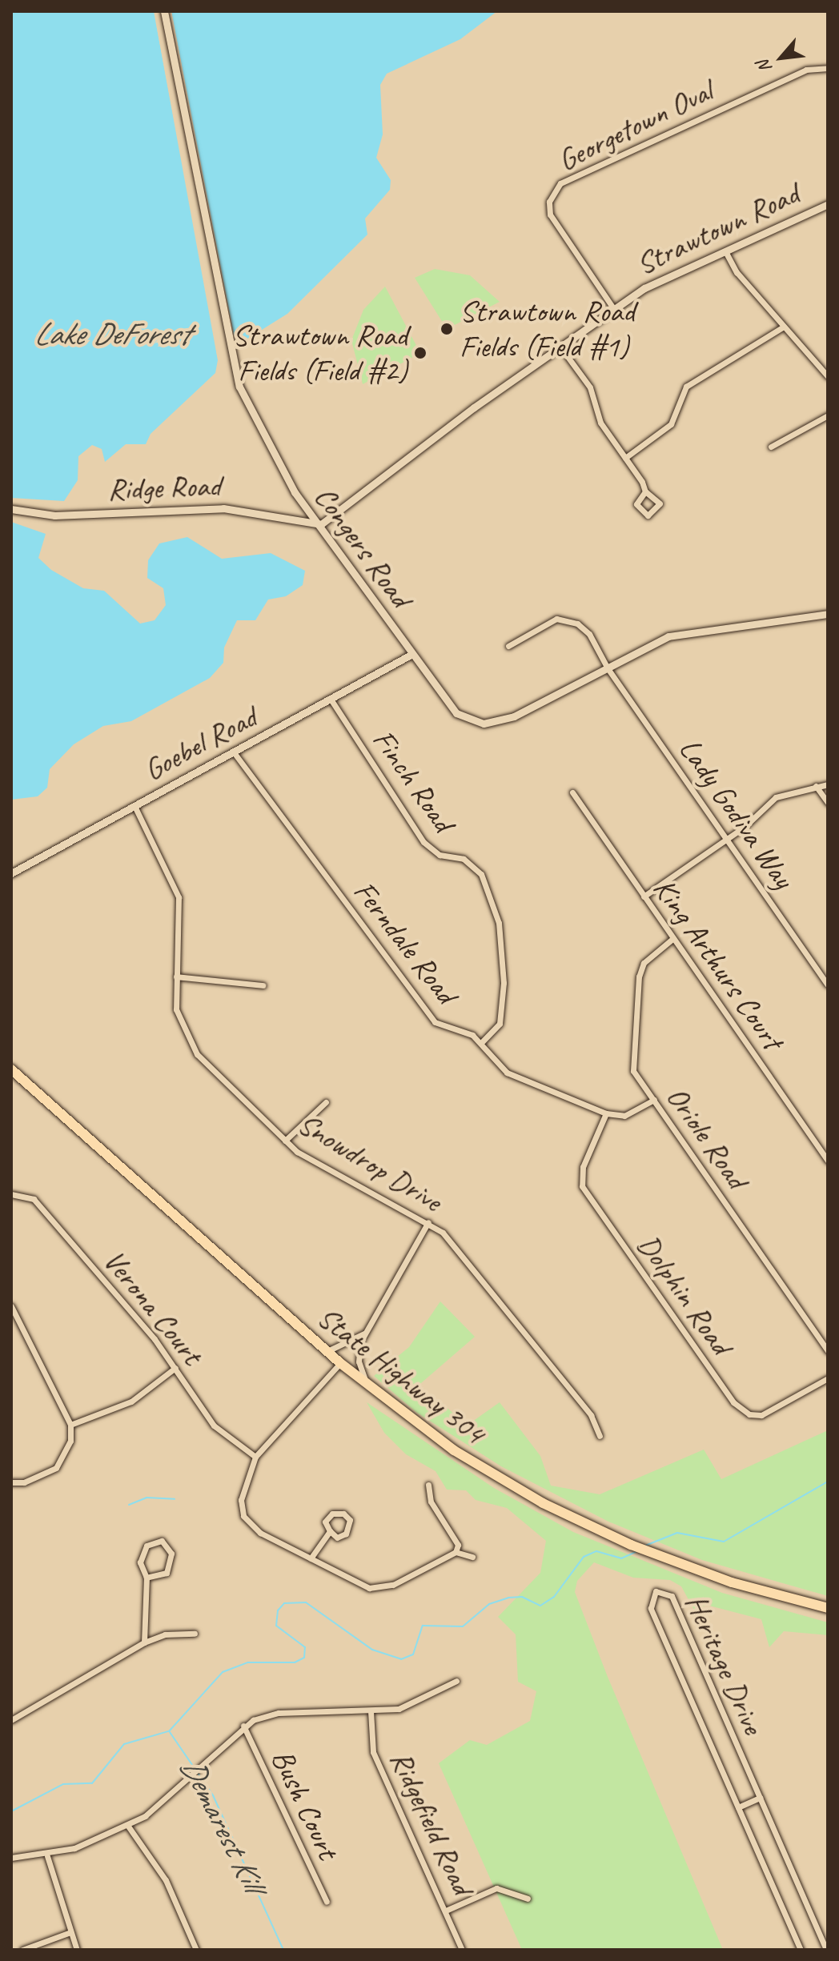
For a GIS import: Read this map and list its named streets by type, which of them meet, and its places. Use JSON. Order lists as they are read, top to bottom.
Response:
{
  "streets": {
    "main road": ["State Highway 304"],
    "street": [
      "Georgetown Oval",
      "Strawtown Road",
      "Ridge Road",
      "Congers Road",
      "Goebel Road",
      "Finch Road",
      "Lady Godiva Way",
      "Ferndale Road",
      "King Arthurs Court",
      "Oriole Road",
      "Snowdrop Drive",
      "Dolphin Road",
      "Verona Court",
      "Heritage Drive",
      "Bush Court",
      "Ridgefield Road"
    ]
  },
  "crossings": [
    ["Georgetown Oval", "Strawtown Road"],
    ["Strawtown Road", "Ridge Road"],
    ["Strawtown Road", "Congers Road"],
    ["Ridge Road", "Congers Road"],
    ["Congers Road", "Goebel Road"],
    ["Congers Road", "Lady Godiva Way"],
    ["Goebel Road", "Finch Road"],
    ["Goebel Road", "Ferndale Road"],
    ["Goebel Road", "Snowdrop Drive"],
    ["Finch Road", "Ferndale Road"],
    ["Ferndale Road", "Oriole Road"],
    ["Ferndale Road", "Dolphin Road"],
    ["King Arthurs Court", "Oriole Road"]
  ],
  "water": ["Lake DeForest", "Demarest Kill"],
  "places": ["Strawtown Road Fields (Field #1)", "Strawtown Road Fields (Field #2)"],
  "north": "bottom left"
}
